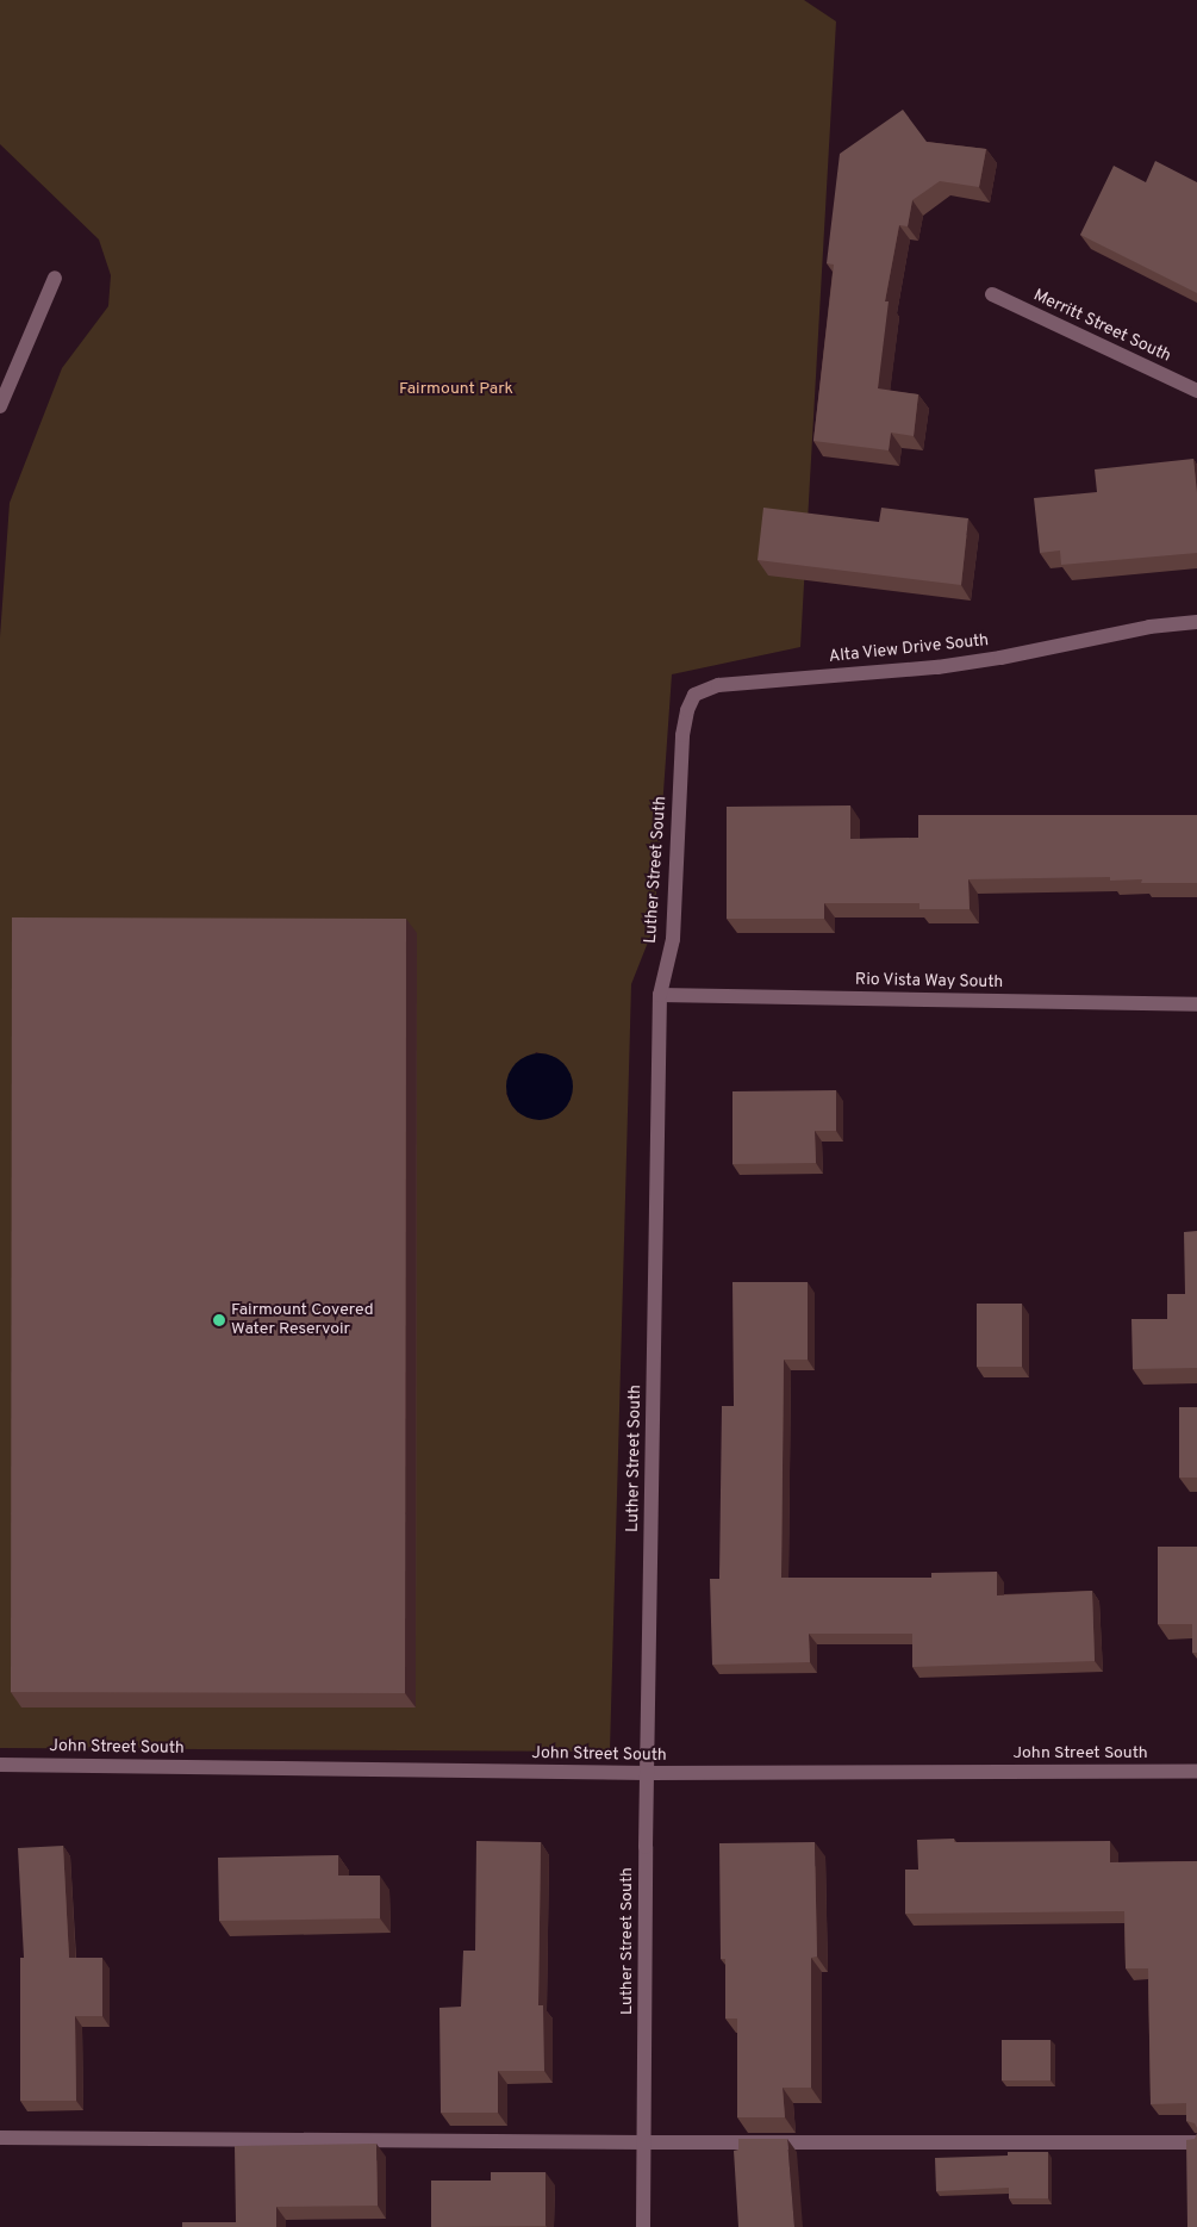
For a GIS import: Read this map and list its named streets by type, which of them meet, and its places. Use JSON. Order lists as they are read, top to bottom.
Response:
{
  "streets": {
    "street": [
      "Merritt Street South",
      "Alta View Drive South",
      "Luther Street South",
      "Rio Vista Way South",
      "John Street South"
    ]
  },
  "crossings": [
    ["Alta View Drive South", "Luther Street South"],
    ["Luther Street South", "Rio Vista Way South"],
    ["Luther Street South", "John Street South"]
  ],
  "parks": ["Fairmount Park"],
  "places": ["Fairmount Covered Water Reservoir"]
}
